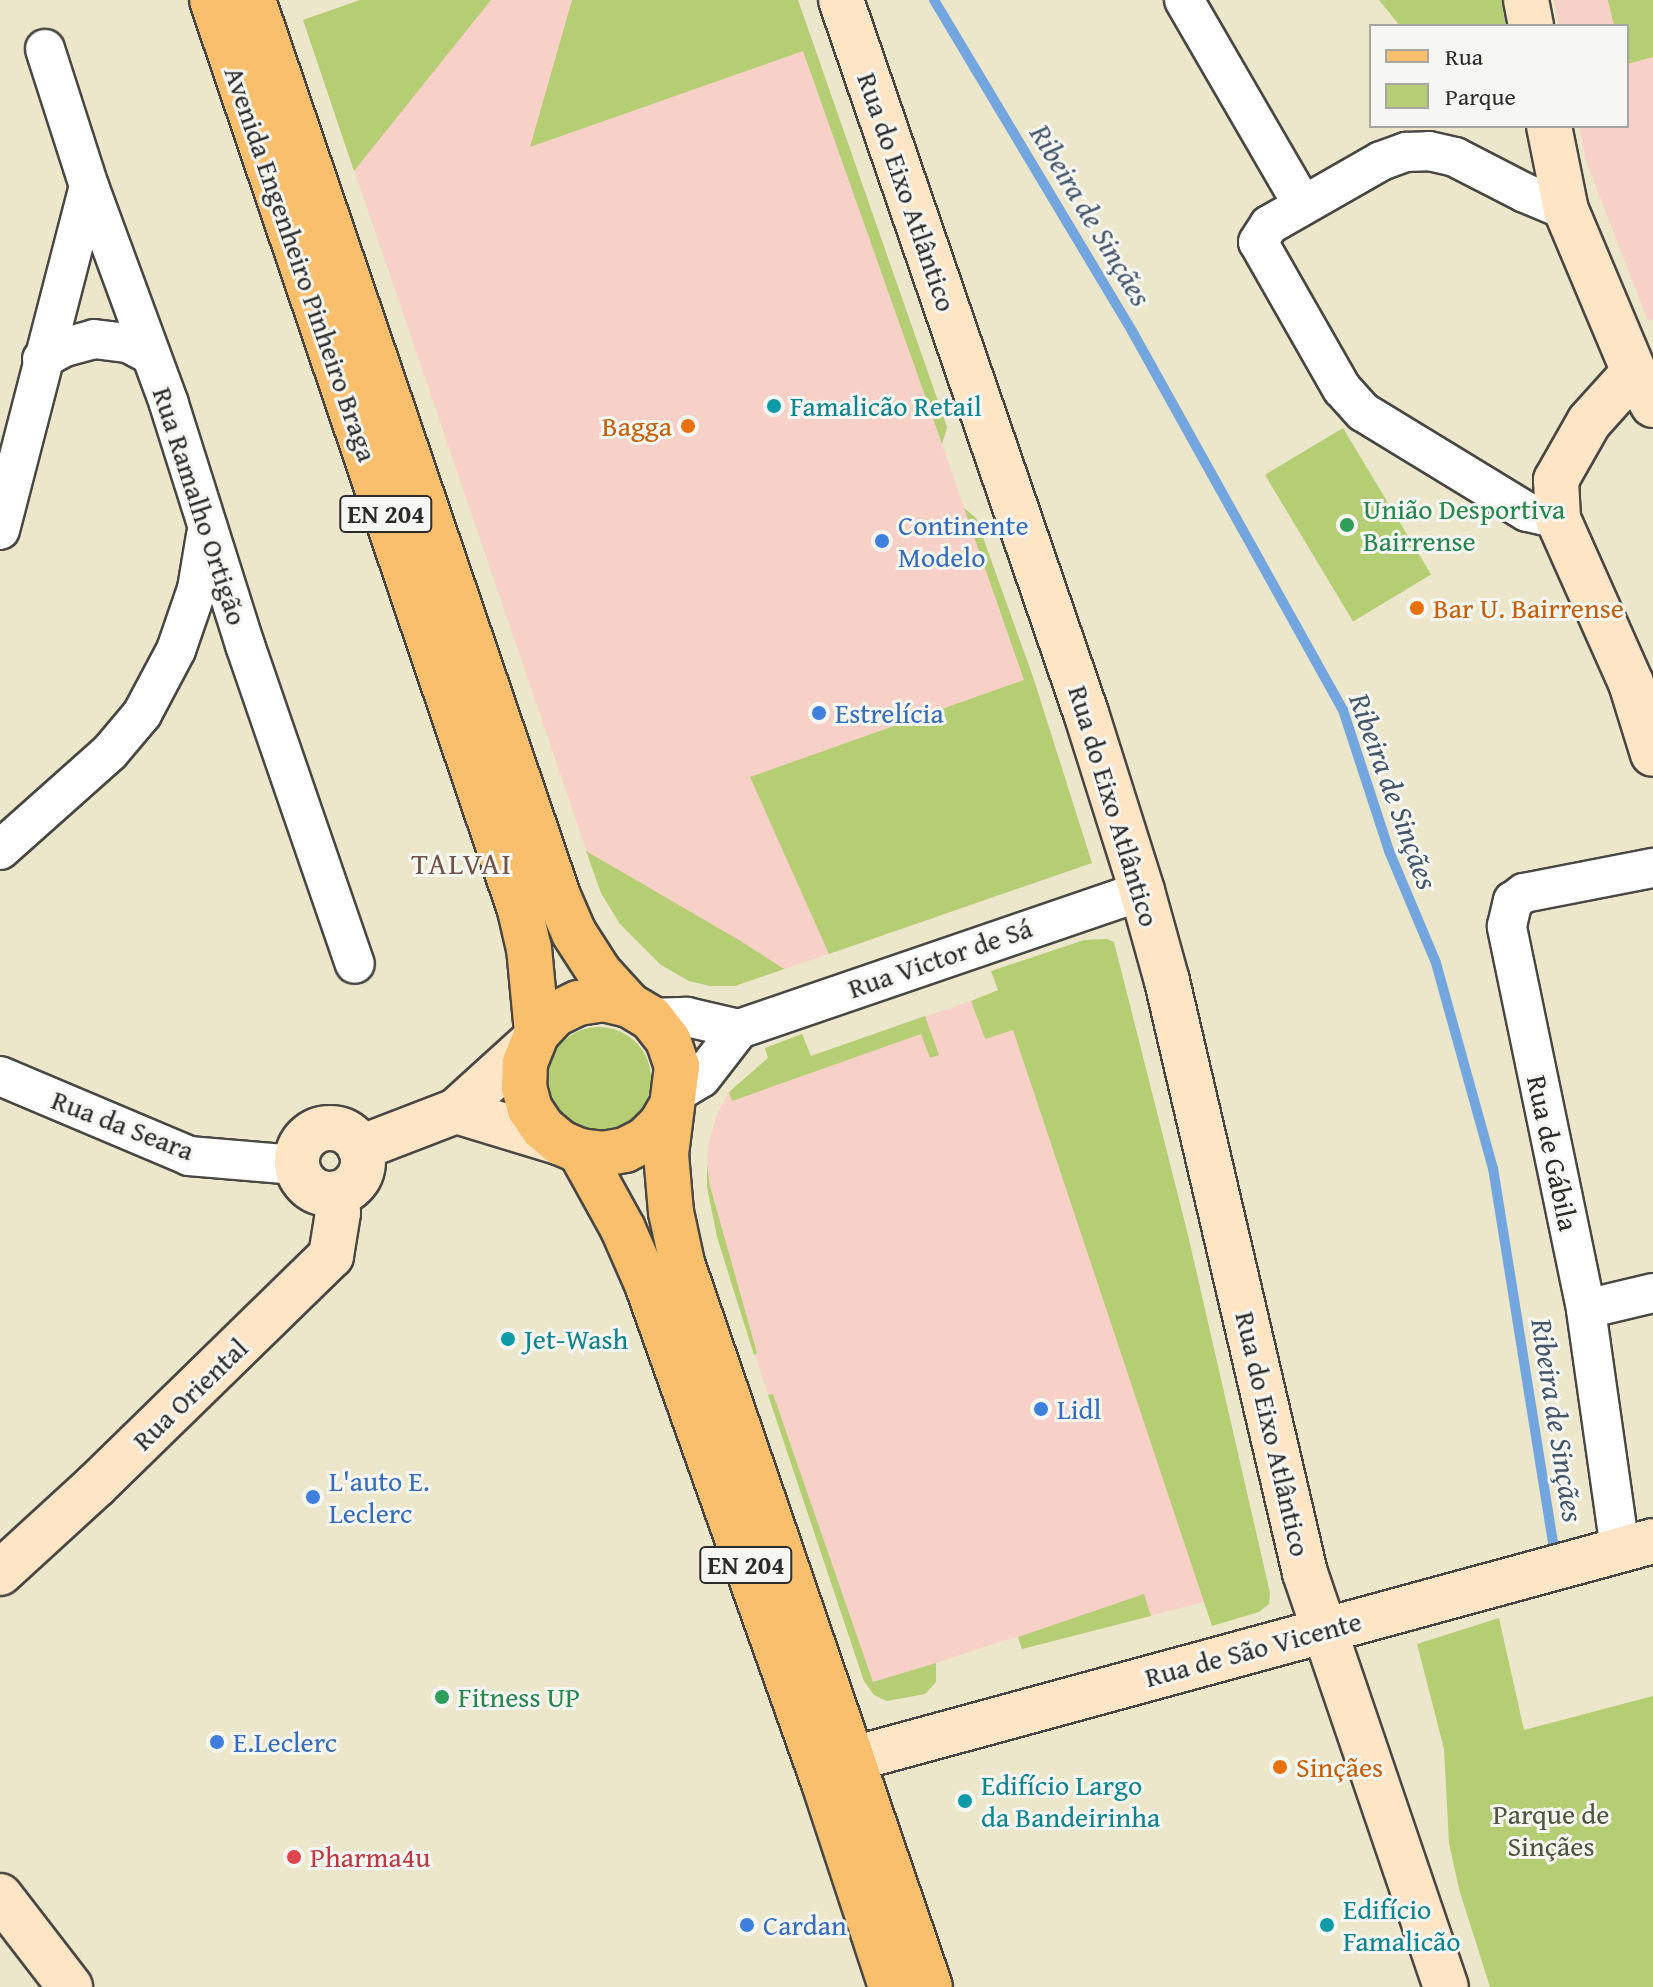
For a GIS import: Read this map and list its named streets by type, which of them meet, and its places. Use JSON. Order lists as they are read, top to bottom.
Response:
{
  "streets": {
    "main road": ["Avenida Engenheiro Pinheiro Braga", "EN 204"],
    "street": [
      "Rua do Eixo Atlântico",
      "Rua Ramalho Ortigão",
      "Rua Victor de Sá",
      "Rua da Seara",
      "Rua de Gábila",
      "Rua Oriental",
      "Rua de São Vicente"
    ]
  },
  "crossings": [
    ["Rua do Eixo Atlântico", "Rua Victor de Sá"],
    ["Rua do Eixo Atlântico", "Rua de São Vicente"],
    ["Avenida Engenheiro Pinheiro Braga", "Rua de São Vicente"],
    ["Rua da Seara", "Rua Oriental"],
    ["Rua de Gábila", "Rua de São Vicente"]
  ],
  "districts": ["TALVAI"],
  "water": ["Ribeira de Sinçães"],
  "parks": ["Parque de Sinçães"],
  "places": [
    "Famalicão Retail",
    "Bagga",
    "União Desportiva Bairrense",
    "Continente Modelo",
    "Bar U. Bairrense",
    "Estrelícia",
    "Jet-Wash",
    "Lidl",
    "L'auto E. Leclerc",
    "Fitness UP",
    "E.Leclerc",
    "Sinçães",
    "Edifício Largo da Bandeirinha",
    "Pharma4u",
    "Cardan",
    "Edifício Famalicão"
  ],
  "legend": ["Rua", "Parque"]
}
